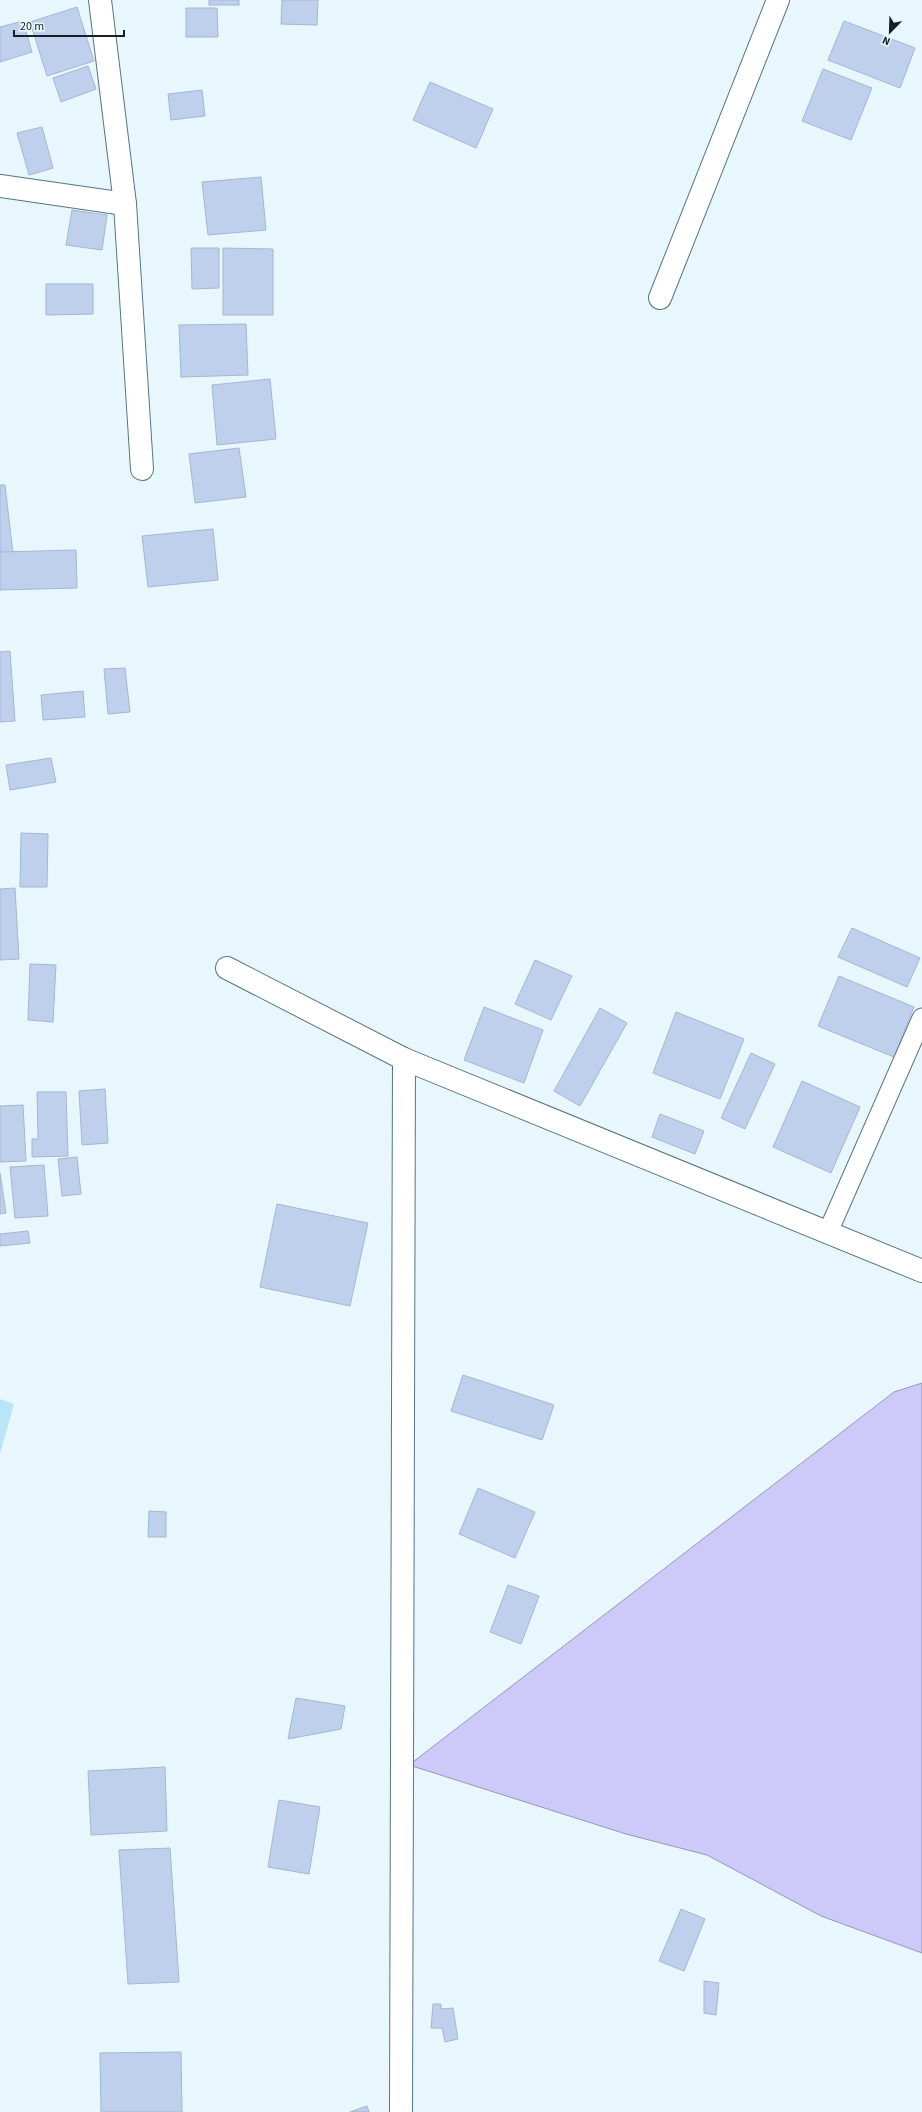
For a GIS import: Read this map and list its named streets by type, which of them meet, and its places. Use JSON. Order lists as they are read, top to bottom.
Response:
{
  "scale_bar": "20 m",
  "north": "bottom left"
}
